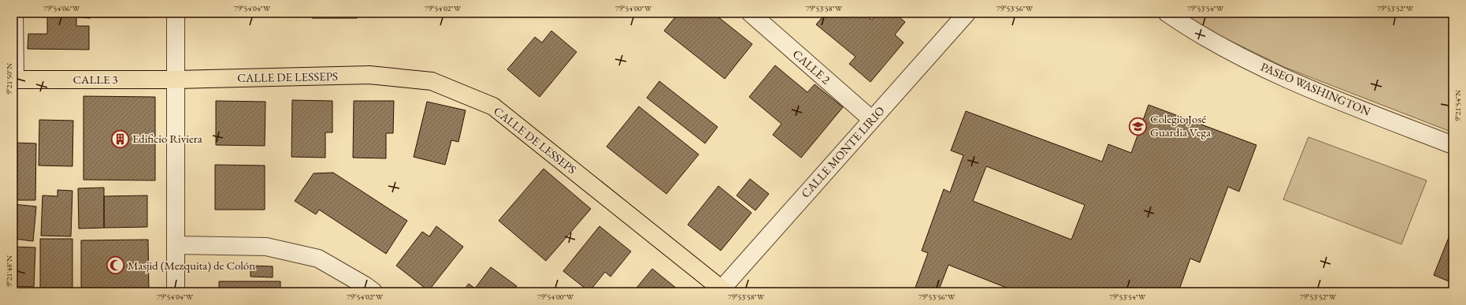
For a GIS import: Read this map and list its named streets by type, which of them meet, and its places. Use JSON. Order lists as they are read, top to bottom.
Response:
{
  "streets": {
    "main road": ["CALLE DE LESSEPS", "CALLE 3"],
    "street": ["CALLE 2", "PASEO WASHINGTON", "CALLE MONTE LIRIO"]
  },
  "crossings": [
    ["CALLE 2", "CALLE MONTE LIRIO"],
    ["CALLE DE LESSEPS", "CALLE 3"],
    ["CALLE DE LESSEPS", "CALLE MONTE LIRIO"]
  ],
  "places": {
    "school or university": ["Colegio José Guardia Vega"],
    "building": ["Edificio Riviera"],
    "mosque": ["Masjid (Mezquita) de Colón"]
  },
  "coordinates": [
    "79°54'06\"W",
    "79°54'04\"W",
    "79°54'02\"W",
    "79°54'00\"W",
    "79°53'58\"W",
    "79°53'56\"W",
    "79°53'54\"W",
    "79°53'52\"W",
    "9°21'50\"N",
    "9°21'54\"N",
    "9°21'48\"N"
  ]
}
